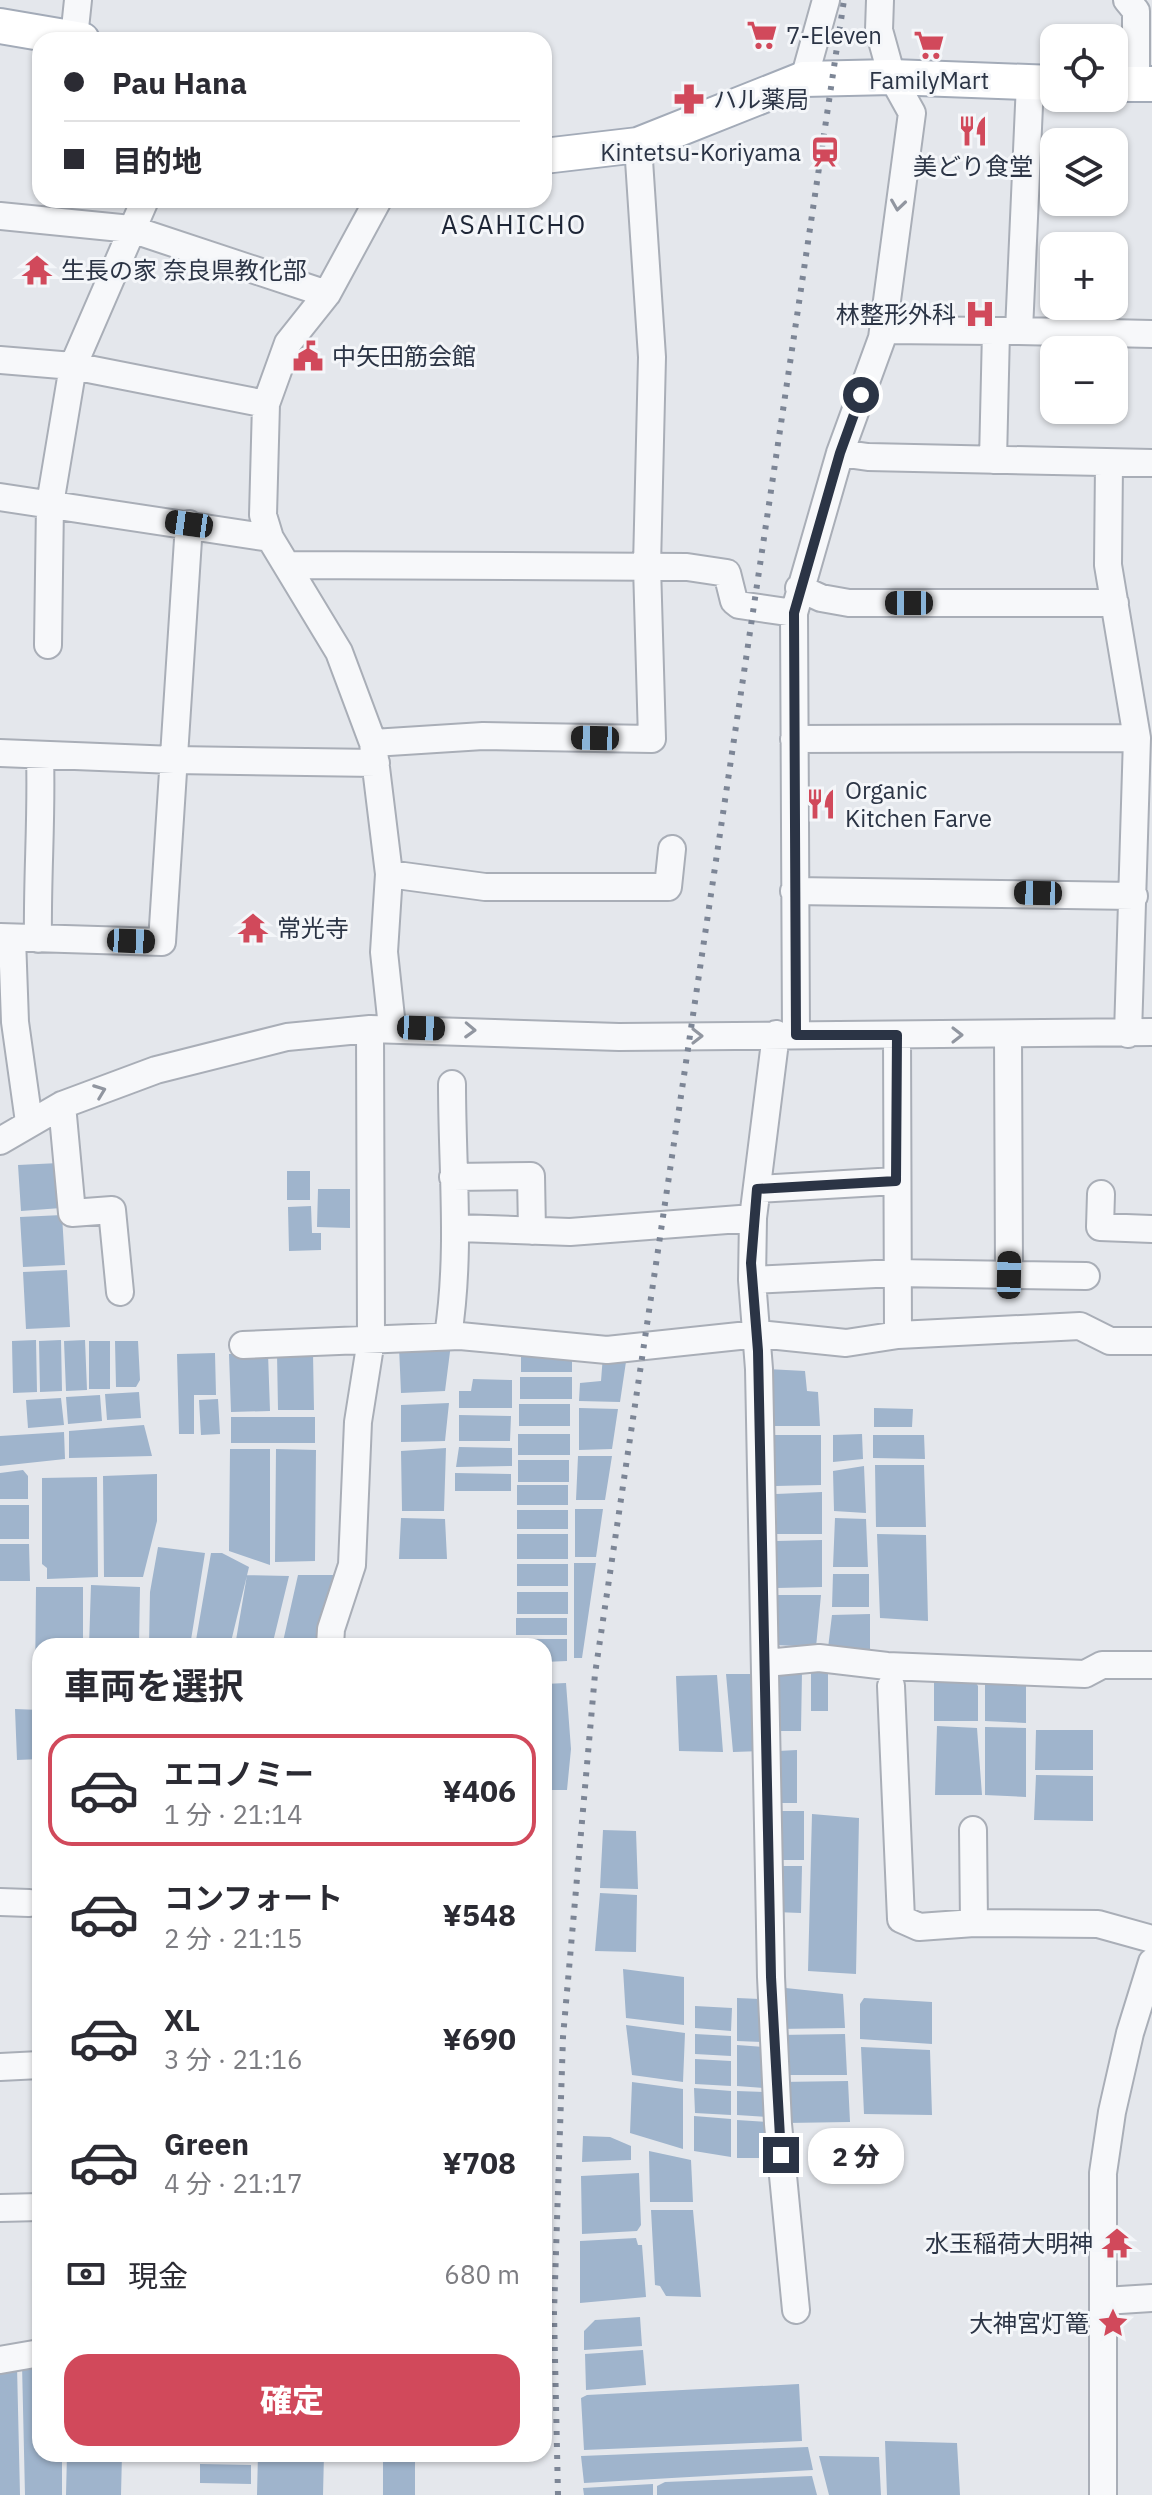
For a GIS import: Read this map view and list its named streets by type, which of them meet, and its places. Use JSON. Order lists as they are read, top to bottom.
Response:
{
  "districts": ["ASAHICHO"],
  "places": {
    "supermarket": ["7-Eleven", "FamilyMart"],
    "pharmacy": ["ハル薬局"],
    "restaurant": ["美どり食堂", "Organic Kitchen Farve"],
    "station": ["Kintetsu-Koriyama"],
    "temple": ["生長の家 奈良県教化部", "常光寺", "水玉稲荷大明神"],
    "hospital": ["林整形外科"],
    "public building": ["中矢田筋会館"],
    "place": ["大神宮灯篭"]
  },
  "page": {
    "map_buttons": ["+", "−"],
    "banner": ["Pau Hana", "目的地"],
    "heading": "車両を選択",
    "list": [
      {
        "name": "エコノミー",
        "note": "1 分 · 21:14",
        "value": "¥406"
      },
      {
        "name": "コンフォート",
        "note": "2 分 · 21:15",
        "value": "¥548"
      },
      {
        "name": "XL",
        "note": "3 分 · 21:16",
        "value": "¥690"
      },
      {
        "name": "Green",
        "note": "4 分 · 21:17",
        "value": "¥708"
      }
    ],
    "bubble": "2 分",
    "pay": ["現金", "680 m"],
    "buttons": "確定"
  }
}
